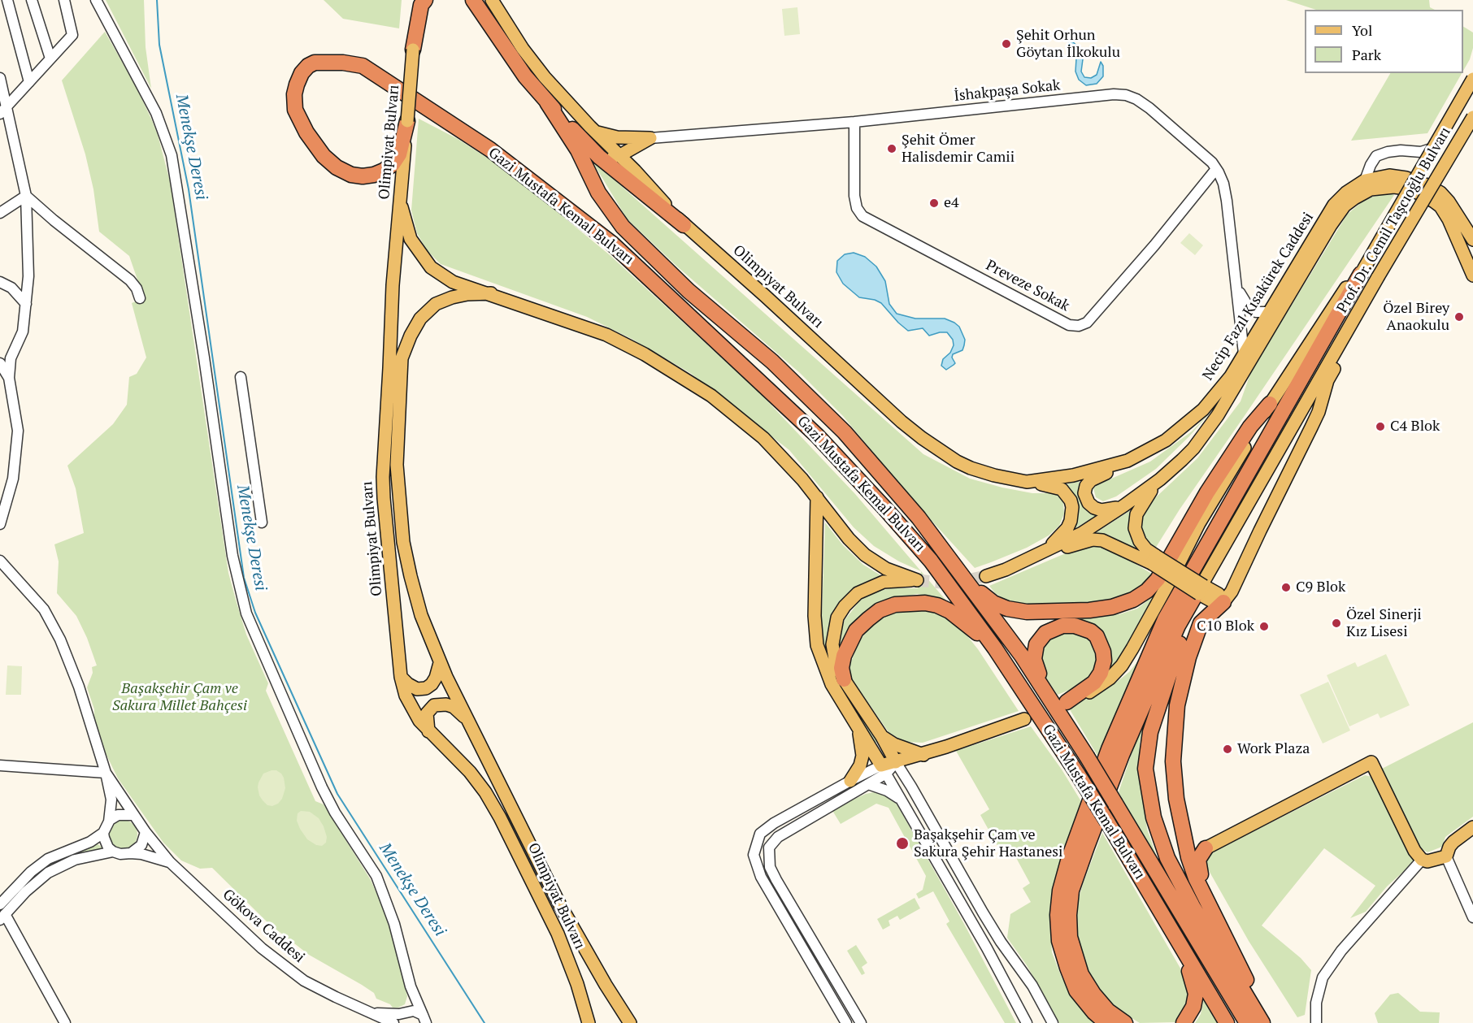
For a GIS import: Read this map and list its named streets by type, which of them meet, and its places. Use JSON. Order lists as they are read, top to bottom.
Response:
{
  "streets": {
    "highway": ["Gazi Mustafa Kemal Bulvarı"],
    "main road": ["Olimpiyat Bulvarı", "Prof. Dr. Cemil Taşcıoğlu Bulvarı", "Necip Fazıl Kısakürek Caddesi"],
    "street": ["İshakpaşa Sokak", "Preveze Sokak", "Gökova Caddesi"]
  },
  "crossings": [
    ["İshakpaşa Sokak", "Preveze Sokak"],
    ["İshakpaşa Sokak", "Necip Fazıl Kısakürek Caddesi"],
    ["Olimpiyat Bulvarı", "Gazi Mustafa Kemal Bulvarı"],
    ["Olimpiyat Bulvarı", "Necip Fazıl Kısakürek Caddesi"],
    ["Gazi Mustafa Kemal Bulvarı", "Prof. Dr. Cemil Taşcıoğlu Bulvarı"]
  ],
  "water": ["Menekşe Deresi"],
  "parks": ["Başakşehir Çam ve Sakura Millet Bahçesi"],
  "places": [
    "Şehit Orhun Göytan İlkokulu",
    "Şehit Ömer Halisdemir Camii",
    "e4",
    "Özel Birey Anaokulu",
    "C4 Blok",
    "C9 Blok",
    "Özel Sinerji Kız Lisesi",
    "C10 Blok",
    "Work Plaza",
    "Başakşehir Çam ve Sakura Şehir Hastanesi"
  ],
  "legend": ["Yol", "Park"]
}
